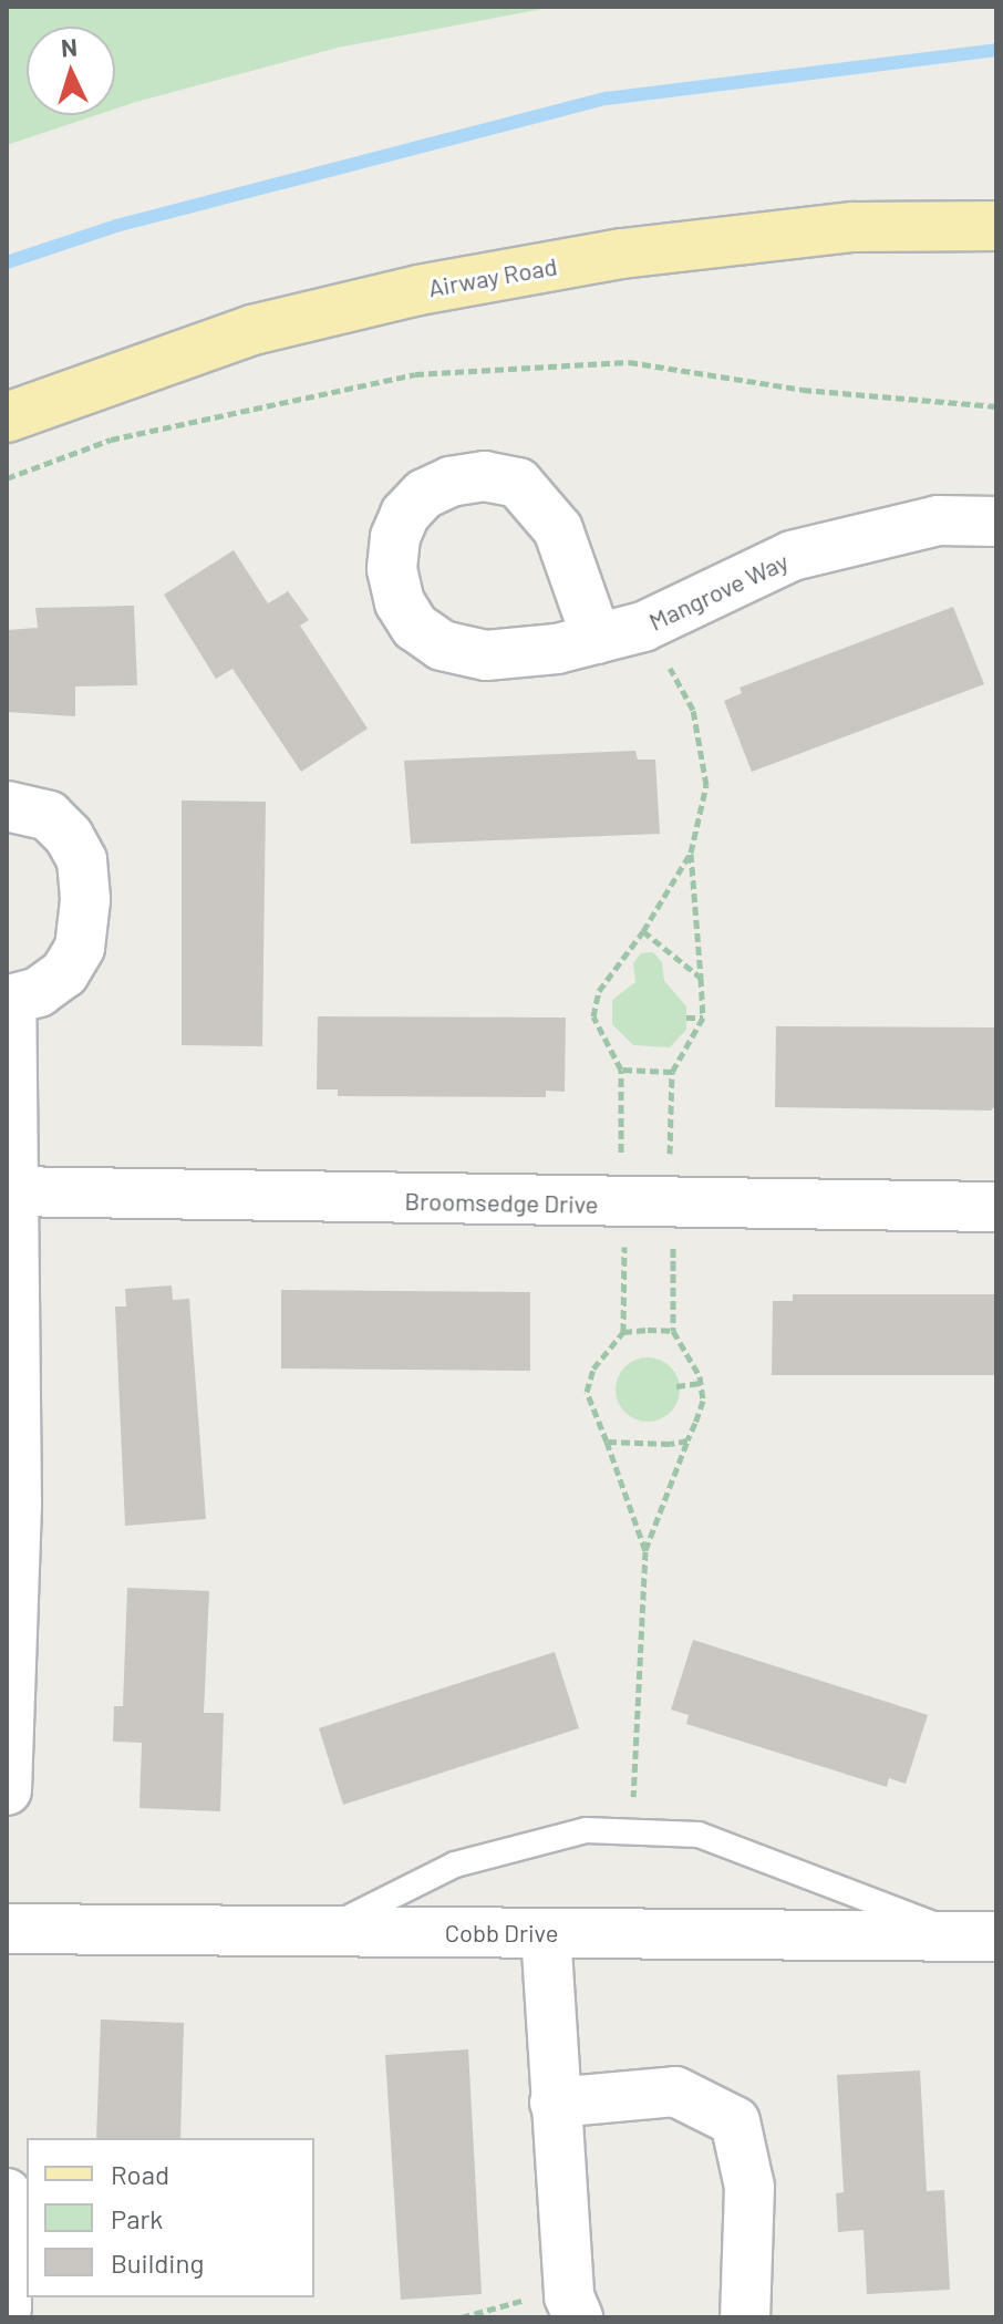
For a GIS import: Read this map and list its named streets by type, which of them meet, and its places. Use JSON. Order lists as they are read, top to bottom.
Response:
{
  "streets": {
    "main road": ["Airway Road"],
    "street": ["Mangrove Way", "Broomsedge Drive", "Cobb Drive"]
  },
  "legend": ["Road", "Park", "Building"],
  "north": "top"
}
